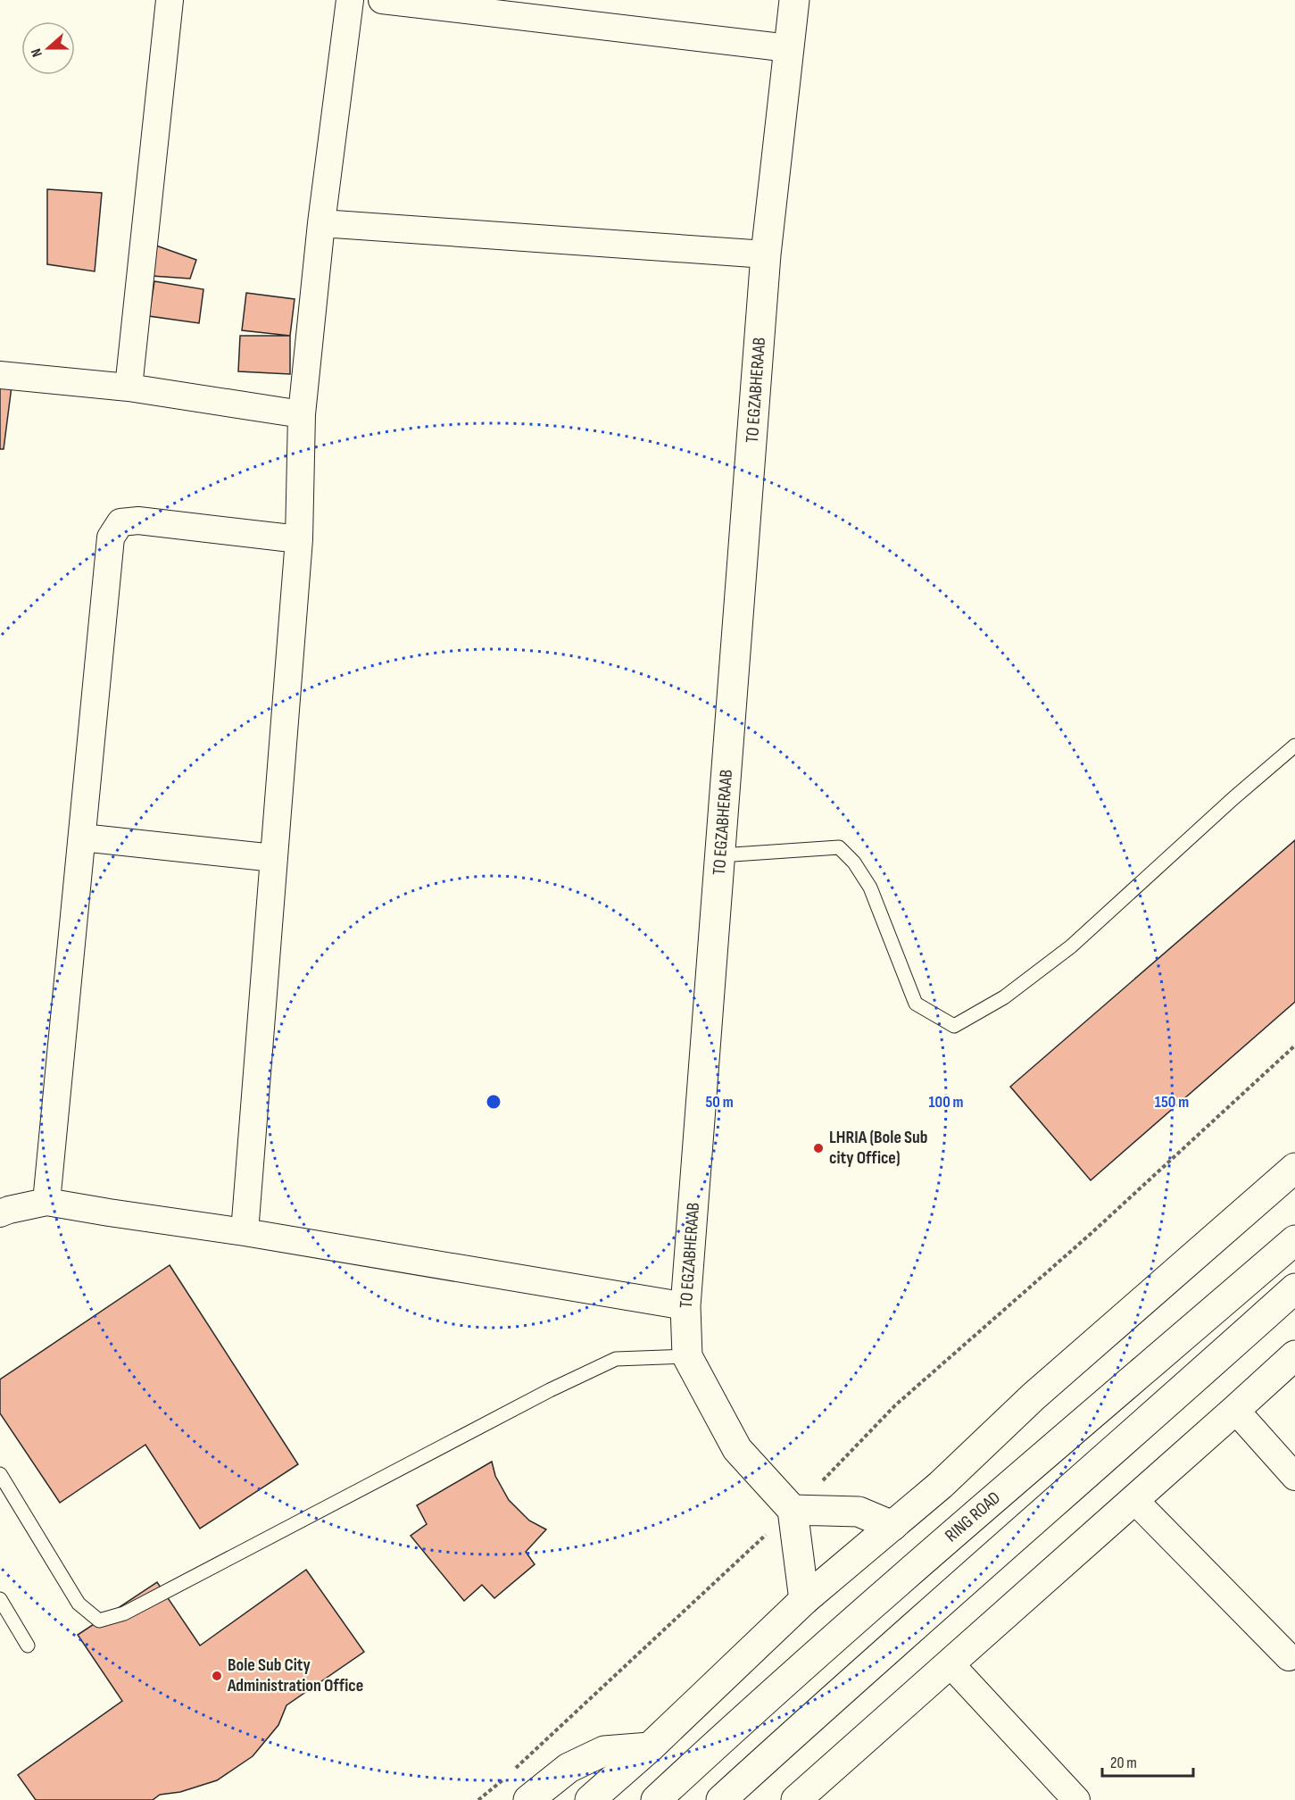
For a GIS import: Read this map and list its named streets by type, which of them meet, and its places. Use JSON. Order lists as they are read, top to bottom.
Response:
{
  "streets": {
    "main road": ["TO EGZABHERAAB", "RING ROAD"]
  },
  "places": ["LHRIA (Bole Sub city Office)", "Bole Sub City Administration Office"],
  "scale_bar": "20 m",
  "north": "left",
  "rings": ["50 m", "100 m", "150 m"]
}
